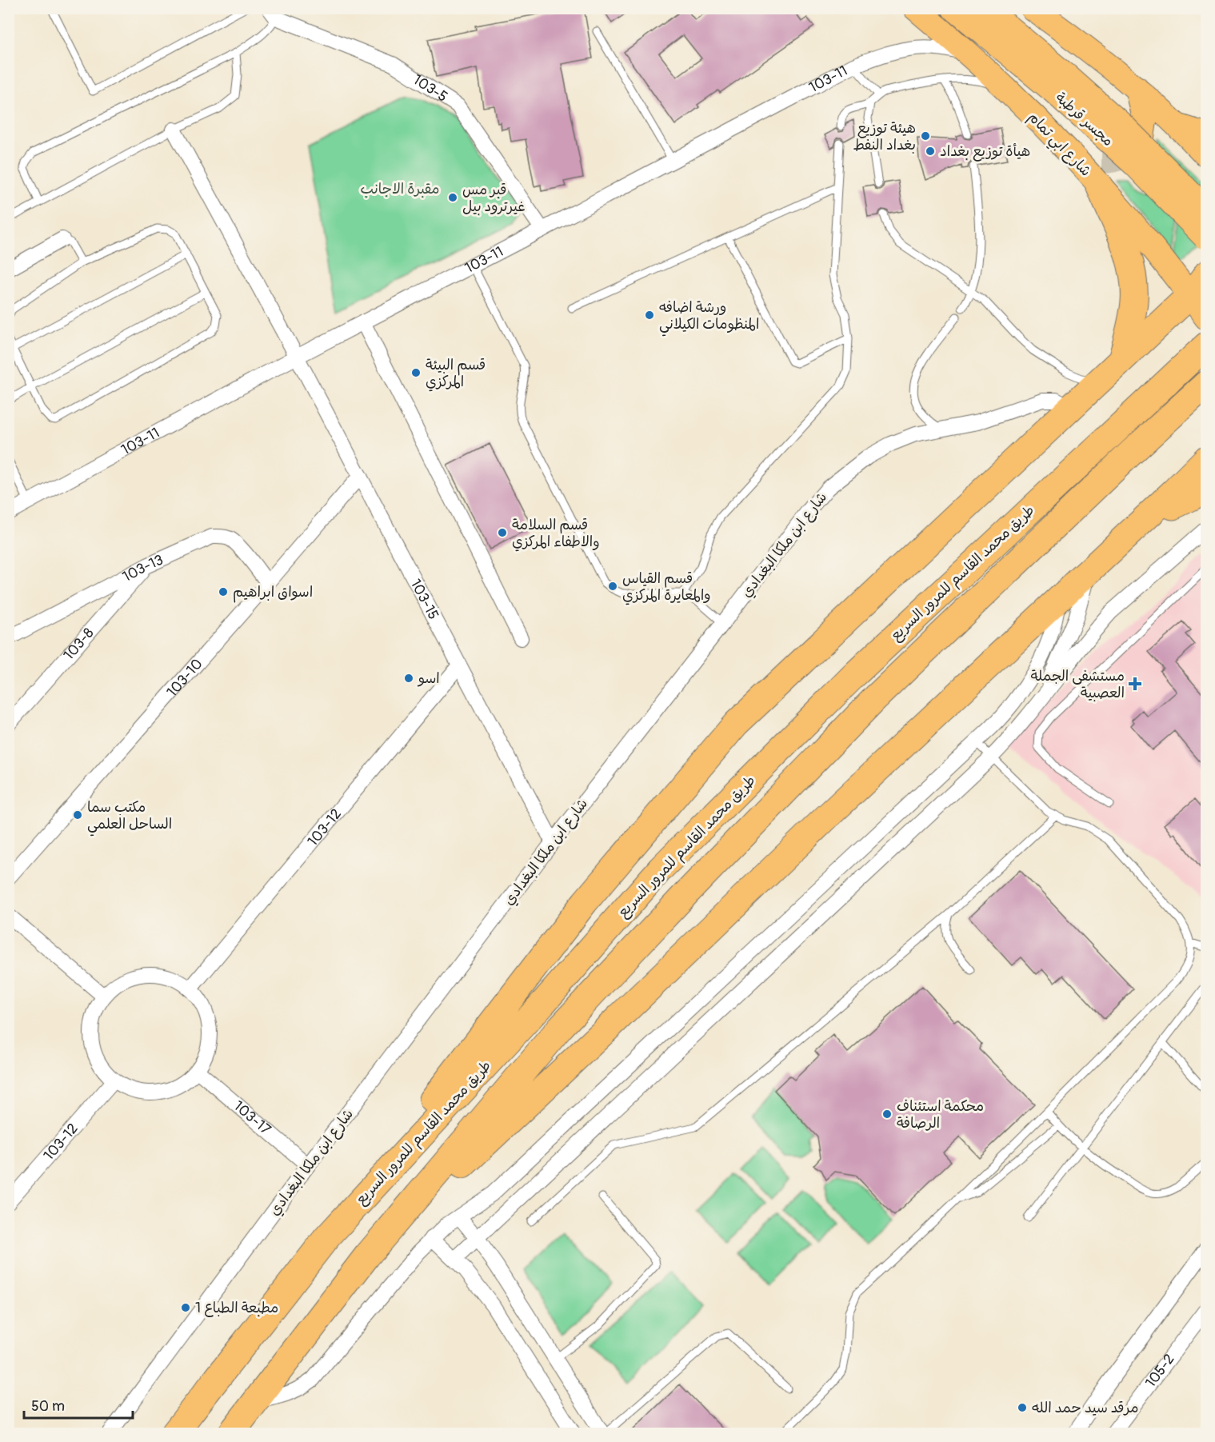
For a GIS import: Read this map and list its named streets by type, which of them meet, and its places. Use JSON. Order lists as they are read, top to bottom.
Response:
{
  "streets": {
    "highway": ["طريق محمد القاسم للمرور السريع"],
    "main road": ["مجسر قرطبة", "شارع ابي تمام"],
    "street": [
      "103-11",
      "103-5",
      "شارع ابن ملكا البغدادي",
      "103-13",
      "103-15",
      "103-8",
      "103-10",
      "103-12",
      "103-17",
      "105-2"
    ]
  },
  "crossings": [
    ["103-11", "103-5"],
    ["103-11", "شارع ابي تمام"],
    ["103-11", "103-15"],
    ["شارع ابن ملكا البغدادي", "103-15"],
    ["شارع ابن ملكا البغدادي", "103-17"],
    ["103-13", "103-8"],
    ["103-13", "103-10"],
    ["103-15", "103-10"],
    ["103-15", "103-12"],
    ["103-12", "103-17"]
  ],
  "parks": ["مقبرة الاجانب"],
  "places": {
    "other": [
      "هيئة توزيع بغداد النفط",
      "هيأة توزيع بغداد",
      "قبر مس غيرترود بيل",
      "ورشة اضافه المنظومات الكيلاني",
      "قسم البيئة المركزي",
      "قسم السلامة والاطفاء المركزي",
      "قسم القياس والمعايرة المركزي",
      "اسواق ابراهيم",
      "اسو",
      "مكتب سما الساحل العلمي",
      "محكمة استئناف الرصافة",
      "مطبعة الطباع 1",
      "مرقد سيد حمد الله"
    ],
    "health": ["مستشفى الجملة العصبية"]
  },
  "scale_bar": "50 m"
}
